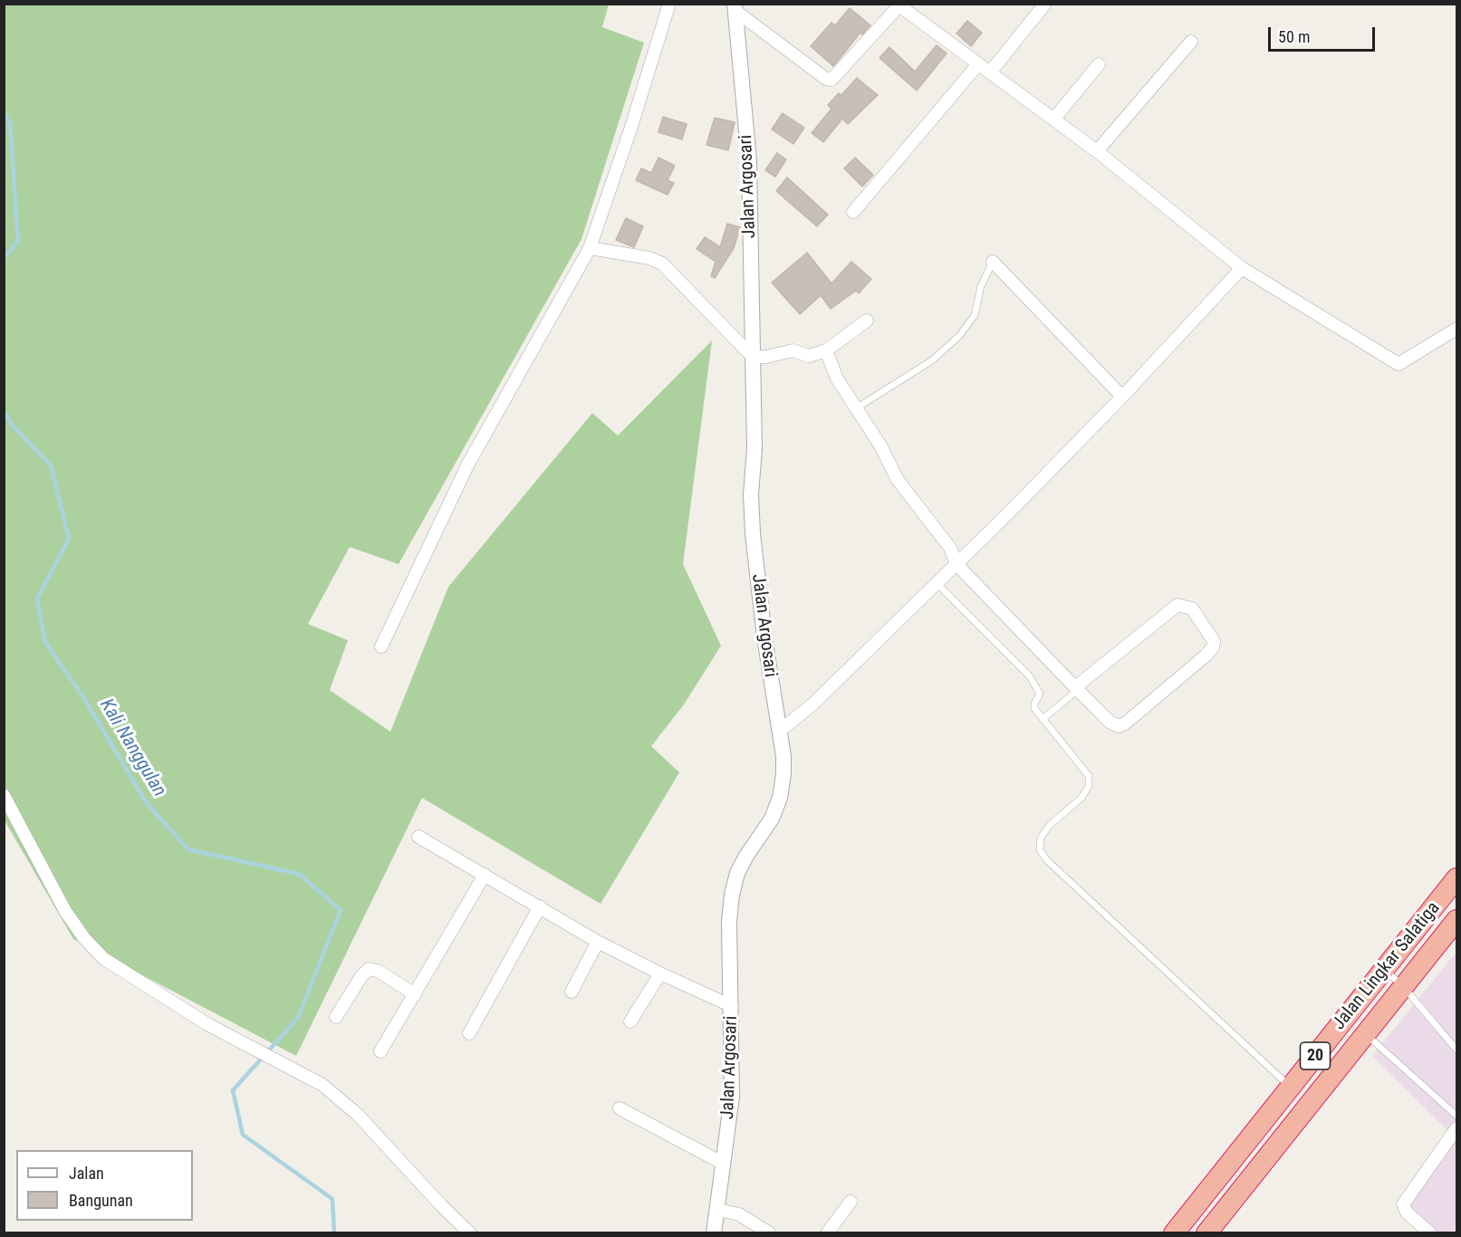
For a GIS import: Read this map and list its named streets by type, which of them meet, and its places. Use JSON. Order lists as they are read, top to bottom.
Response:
{
  "streets": {
    "highway": ["Jalan Lingkar Salatiga", "20"],
    "street": ["Jalan Argosari"]
  },
  "water": ["Kali Nanggulan"],
  "legend": ["Jalan", "Bangunan"],
  "scale_bar": "50 m"
}
